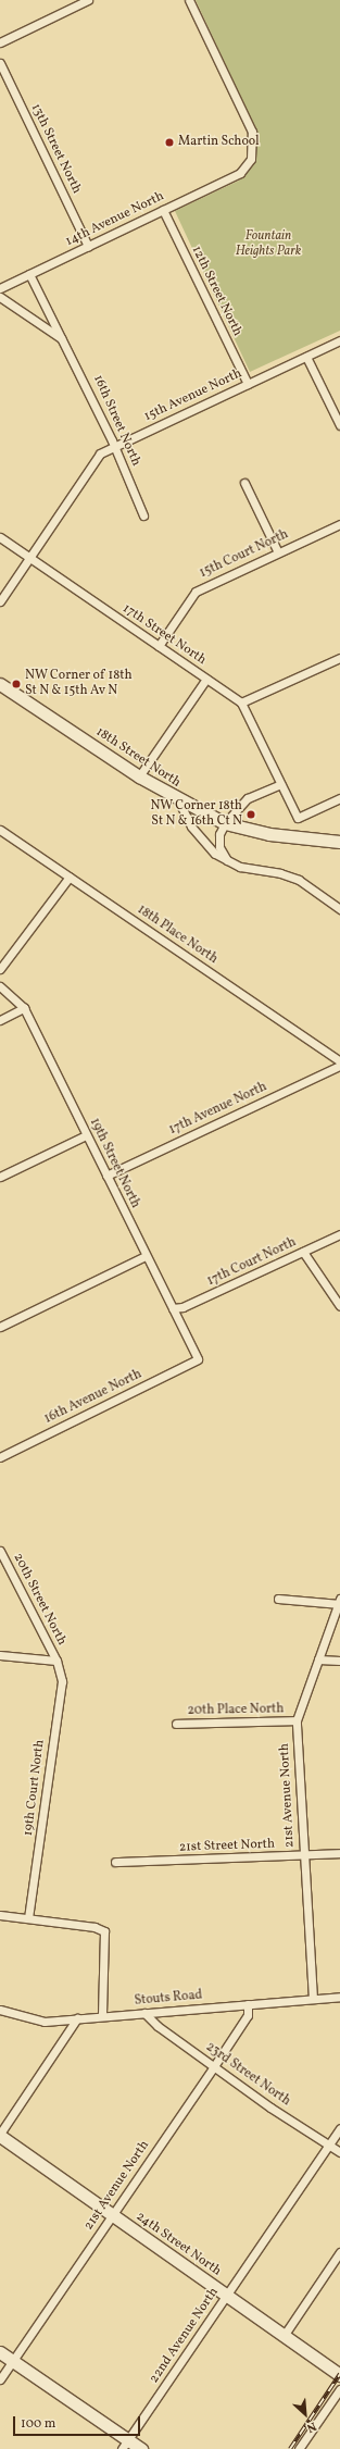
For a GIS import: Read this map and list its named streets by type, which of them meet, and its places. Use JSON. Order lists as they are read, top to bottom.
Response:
{
  "streets": {
    "street": [
      "13th Street North",
      "14th Avenue North",
      "12th Street North",
      "15th Avenue North",
      "16th Street North",
      "15th Court North",
      "17th Street North",
      "18th Street North",
      "18th Place North",
      "17th Avenue North",
      "19th Street North",
      "17th Court North",
      "16th Avenue North",
      "20th Street North",
      "20th Place North",
      "19th Court North",
      "21st Avenue North",
      "21st Street North",
      "Stouts Road",
      "23rd Street North",
      "24th Street North",
      "22nd Avenue North"
    ]
  },
  "crossings": [
    ["13th Street North", "14th Avenue North"],
    ["14th Avenue North", "12th Street North"],
    ["14th Avenue North", "16th Street North"],
    ["12th Street North", "15th Avenue North"],
    ["15th Avenue North", "16th Street North"],
    ["15th Avenue North", "17th Street North"],
    ["15th Court North", "17th Street North"],
    ["17th Avenue North", "19th Street North"],
    ["19th Street North", "17th Court North"],
    ["19th Street North", "16th Avenue North"],
    ["20th Street North", "19th Court North"],
    ["20th Place North", "21st Avenue North"],
    ["21st Avenue North", "21st Street North"],
    ["21st Avenue North", "Stouts Road"],
    ["21st Avenue North", "23rd Street North"],
    ["21st Avenue North", "24th Street North"],
    ["Stouts Road", "23rd Street North"],
    ["23rd Street North", "22nd Avenue North"],
    ["24th Street North", "22nd Avenue North"]
  ],
  "parks": ["Fountain Heights Park"],
  "places": ["Martin School", "NW Corner of 18th St N & 15th Av N", "NW Corner 18th St N & 16th Ct N"],
  "scale_bar": "100 m",
  "north": "bottom right"
}
